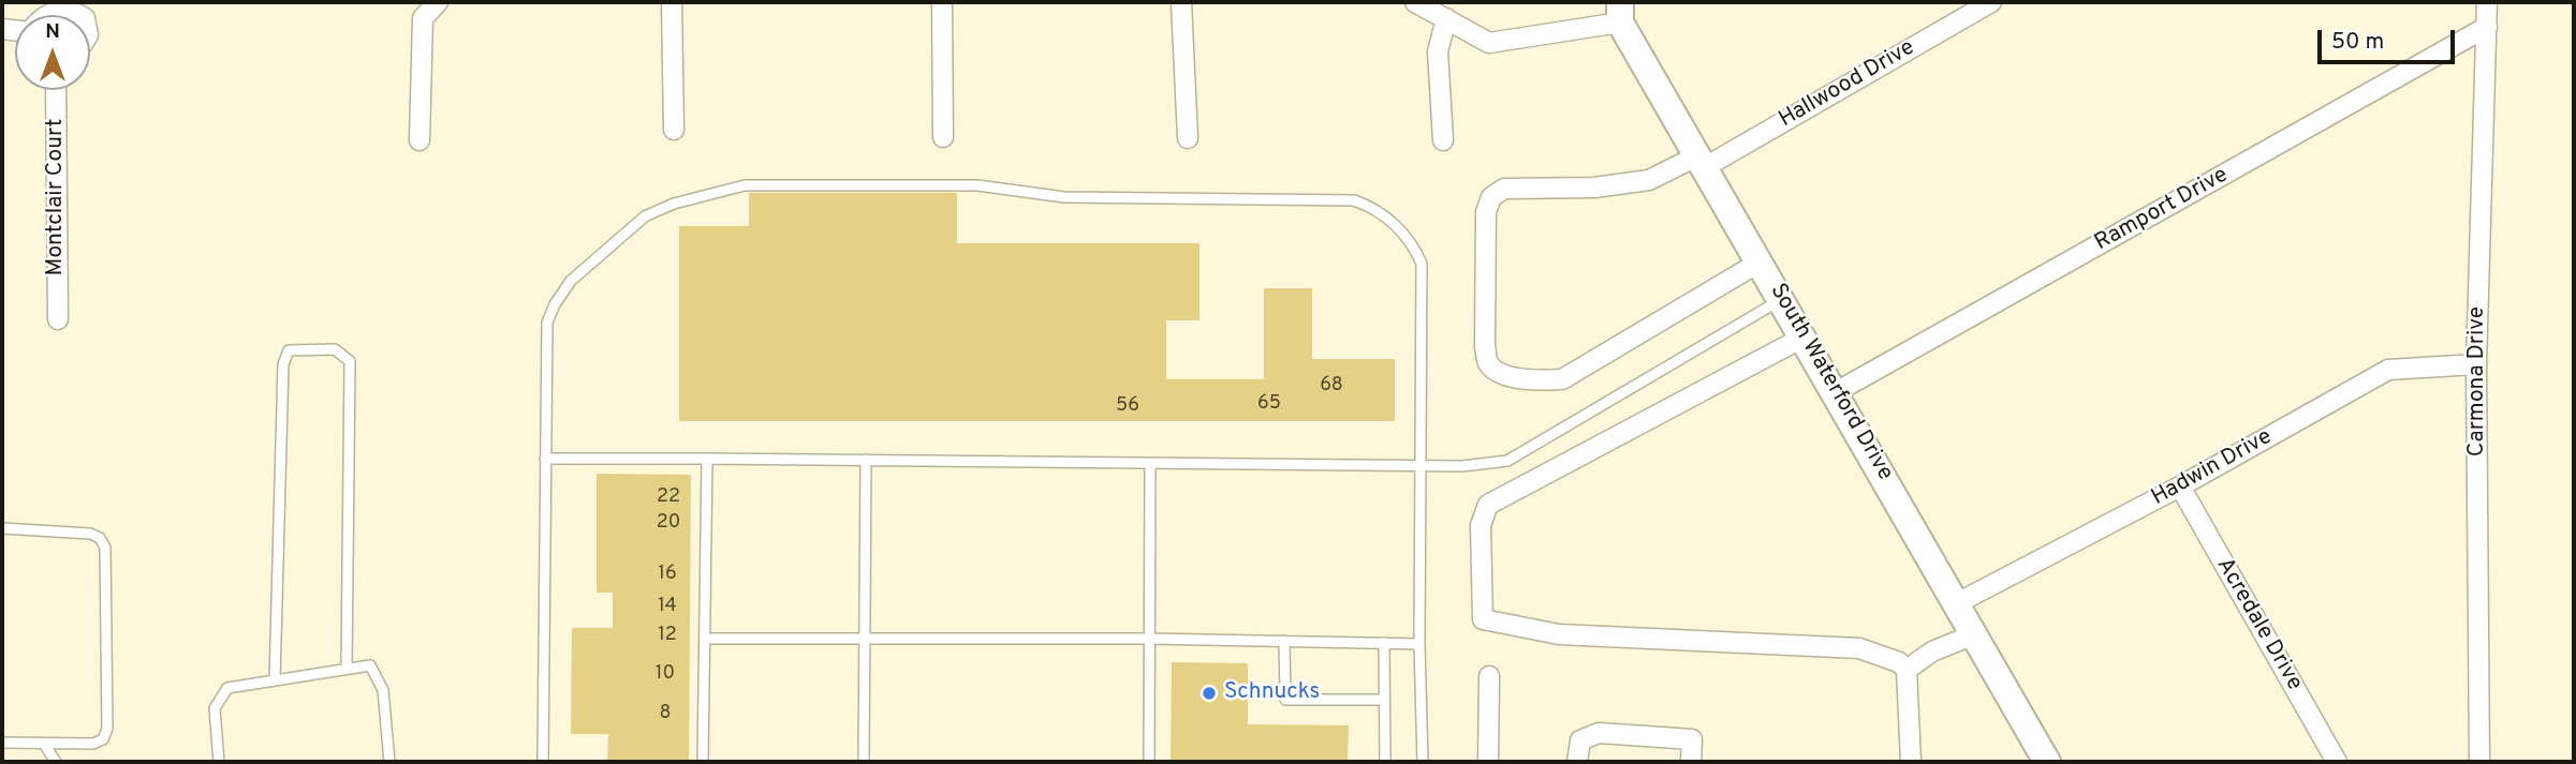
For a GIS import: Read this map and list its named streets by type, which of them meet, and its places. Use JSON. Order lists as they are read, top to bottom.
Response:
{
  "streets": {
    "street": [
      "Hallwood Drive",
      "Montclair Court",
      "Ramport Drive",
      "Carmona Drive",
      "South Waterford Drive",
      "Hadwin Drive",
      "Acredale Drive"
    ]
  },
  "crossings": [
    ["Hallwood Drive", "South Waterford Drive"],
    ["Ramport Drive", "Carmona Drive"],
    ["Ramport Drive", "South Waterford Drive"],
    ["Carmona Drive", "Hadwin Drive"],
    ["South Waterford Drive", "Hadwin Drive"],
    ["Hadwin Drive", "Acredale Drive"]
  ],
  "places": ["Schnucks"],
  "house_numbers": [
    "68",
    "65",
    "56",
    "22",
    "20",
    "16",
    "14",
    "12",
    "10",
    "8"
  ],
  "scale_bar": "50 m",
  "north": "top"
}
